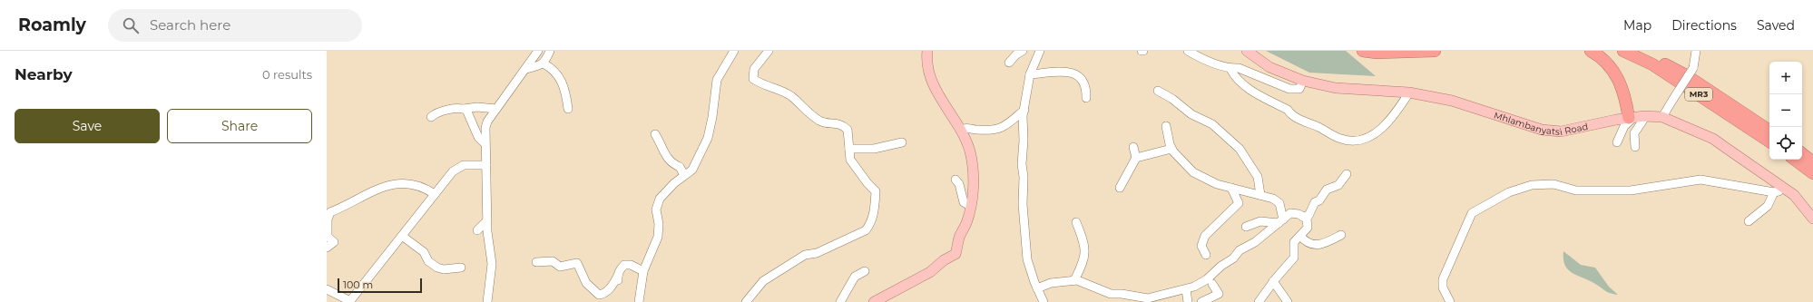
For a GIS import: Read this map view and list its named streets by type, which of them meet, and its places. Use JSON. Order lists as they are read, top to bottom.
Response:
{
  "streets": {
    "highway": ["MR3"],
    "main road": ["Mhlambanyatsi Road"]
  },
  "scale_bar": "100 m",
  "page": {
    "header": "Roamly",
    "search": "Search here",
    "nav": ["Map", "Directions", "Saved"],
    "heading": ["Nearby", "0 results"],
    "map_buttons": ["+", "−"],
    "buttons": ["Save", "Share"],
    "scale": "100 m"
  }
}
